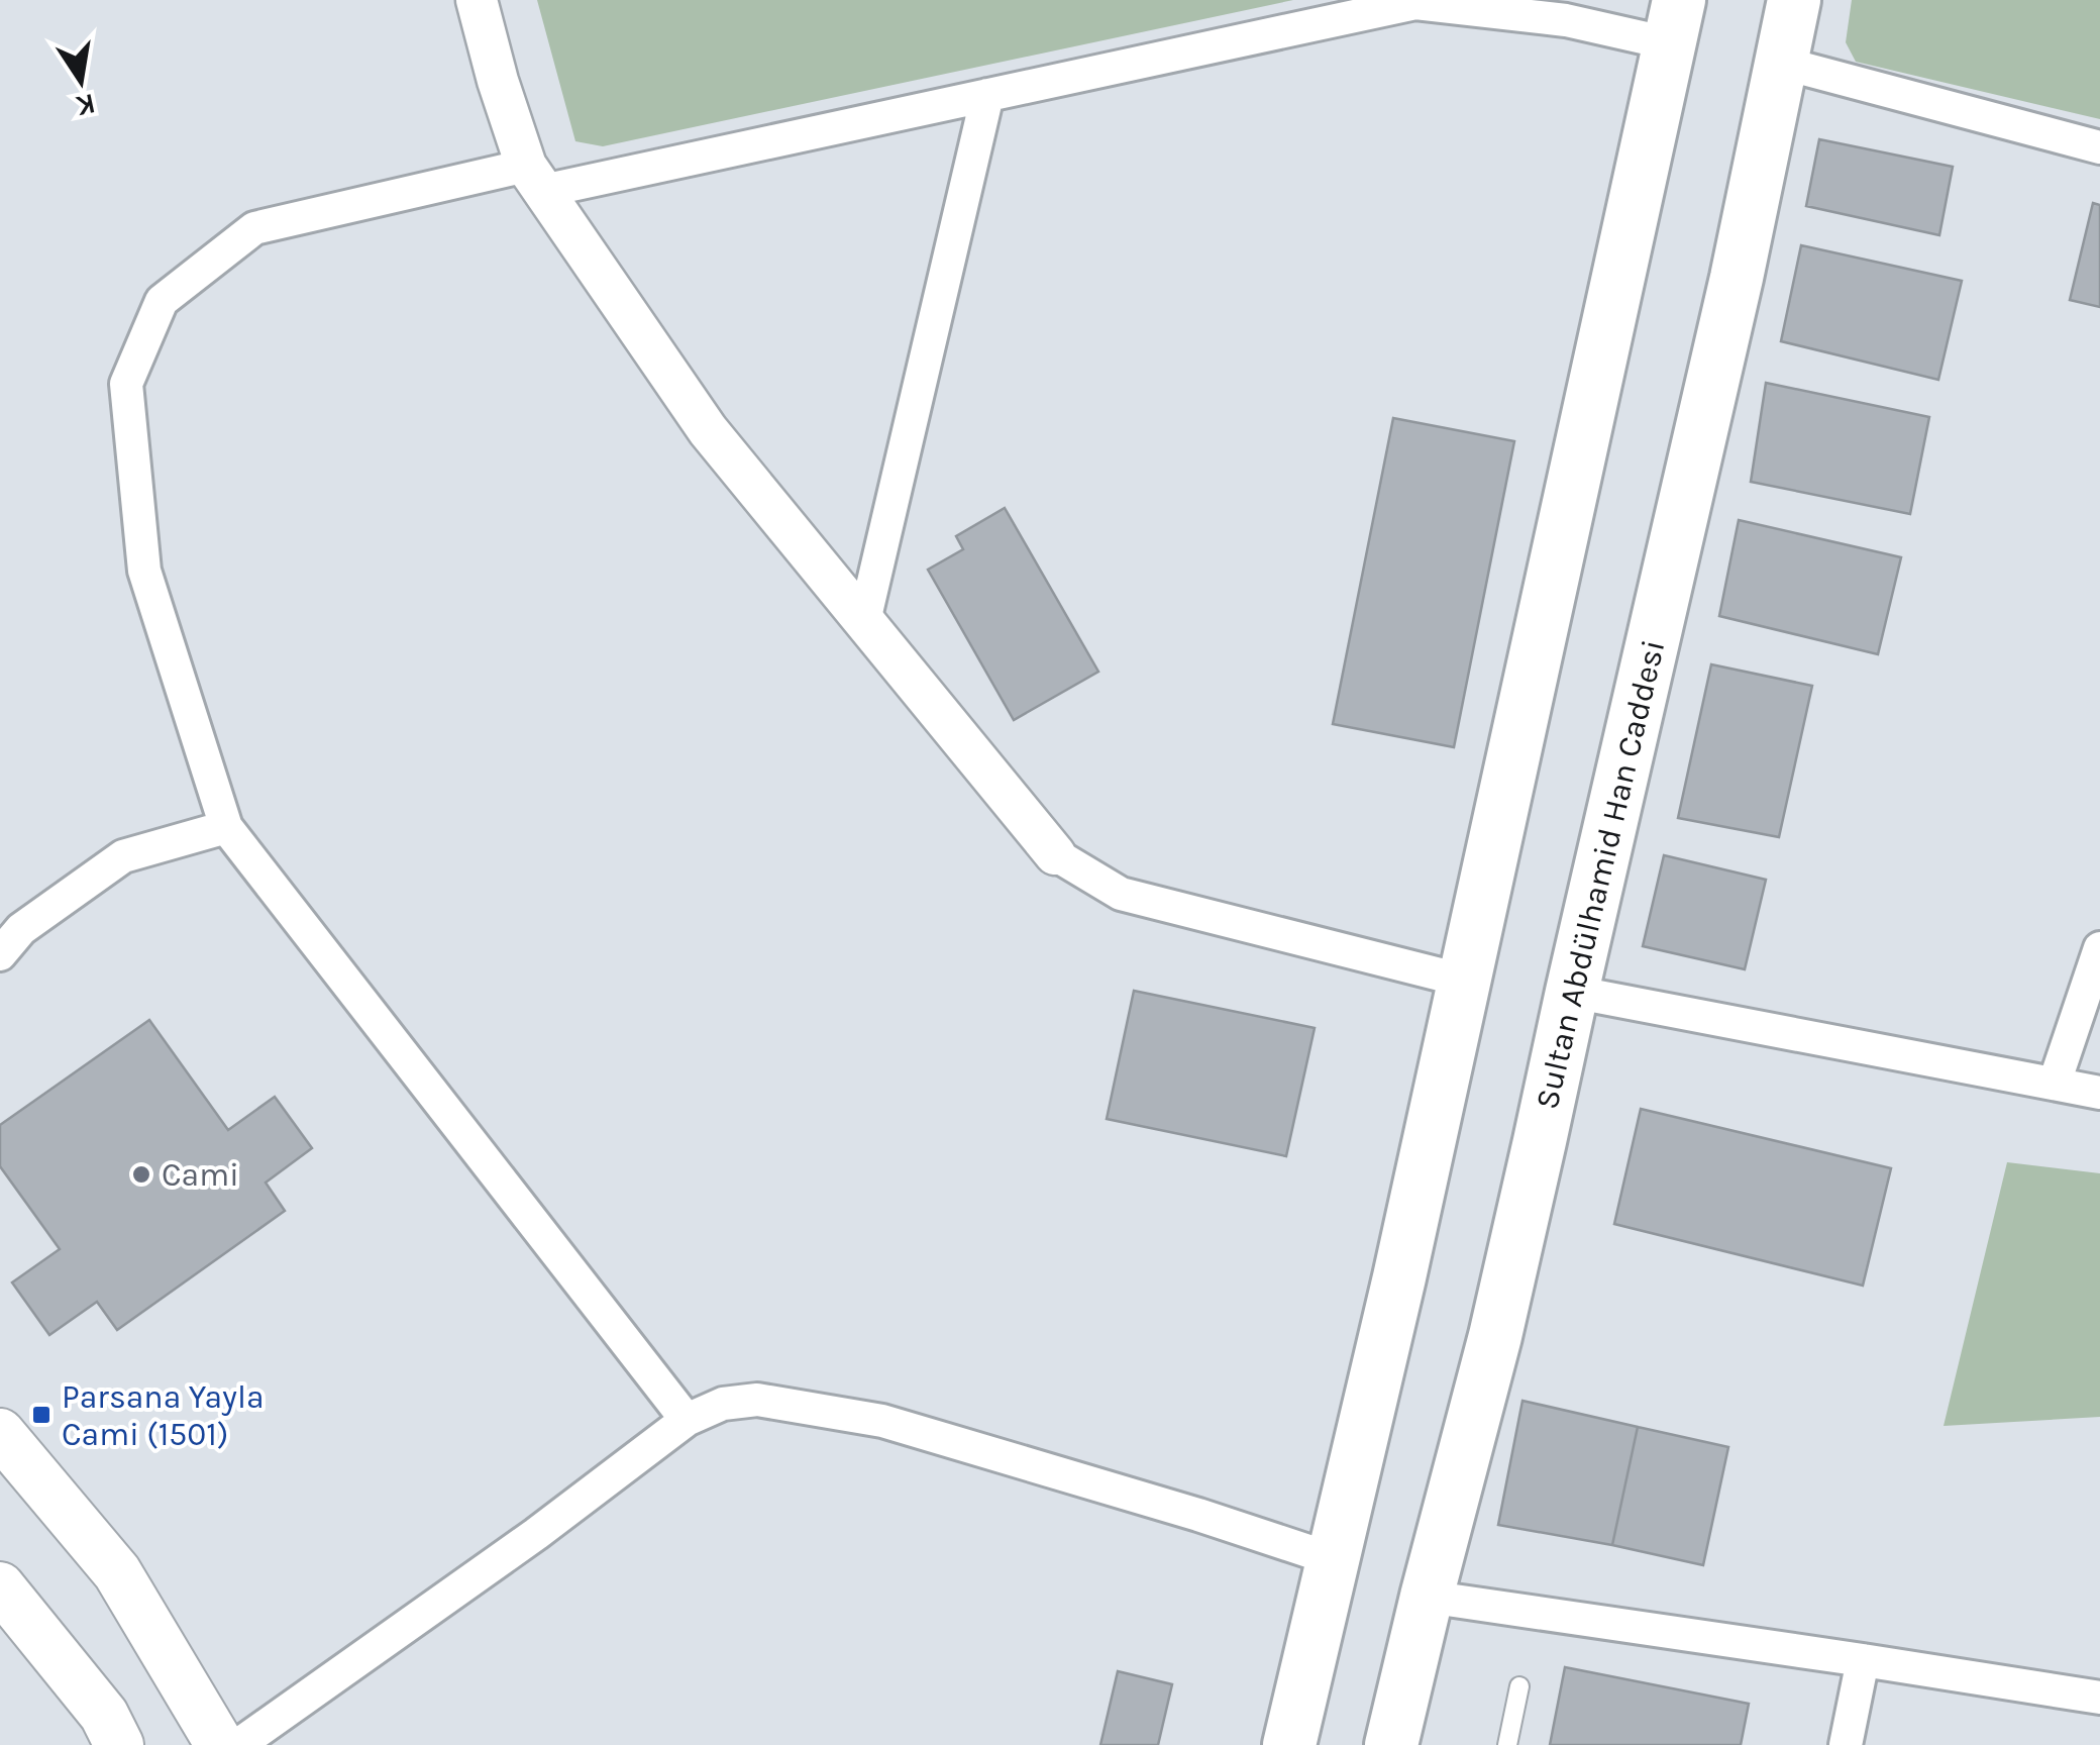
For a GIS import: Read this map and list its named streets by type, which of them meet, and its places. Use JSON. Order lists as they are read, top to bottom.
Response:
{
  "streets": {
    "main road": ["Sultan Abdülhamid Han Caddesi"]
  },
  "places": {
    "other": ["Cami"],
    "transit": ["Parsana Yayla Cami (1501)"]
  },
  "north": "bottom"
}
